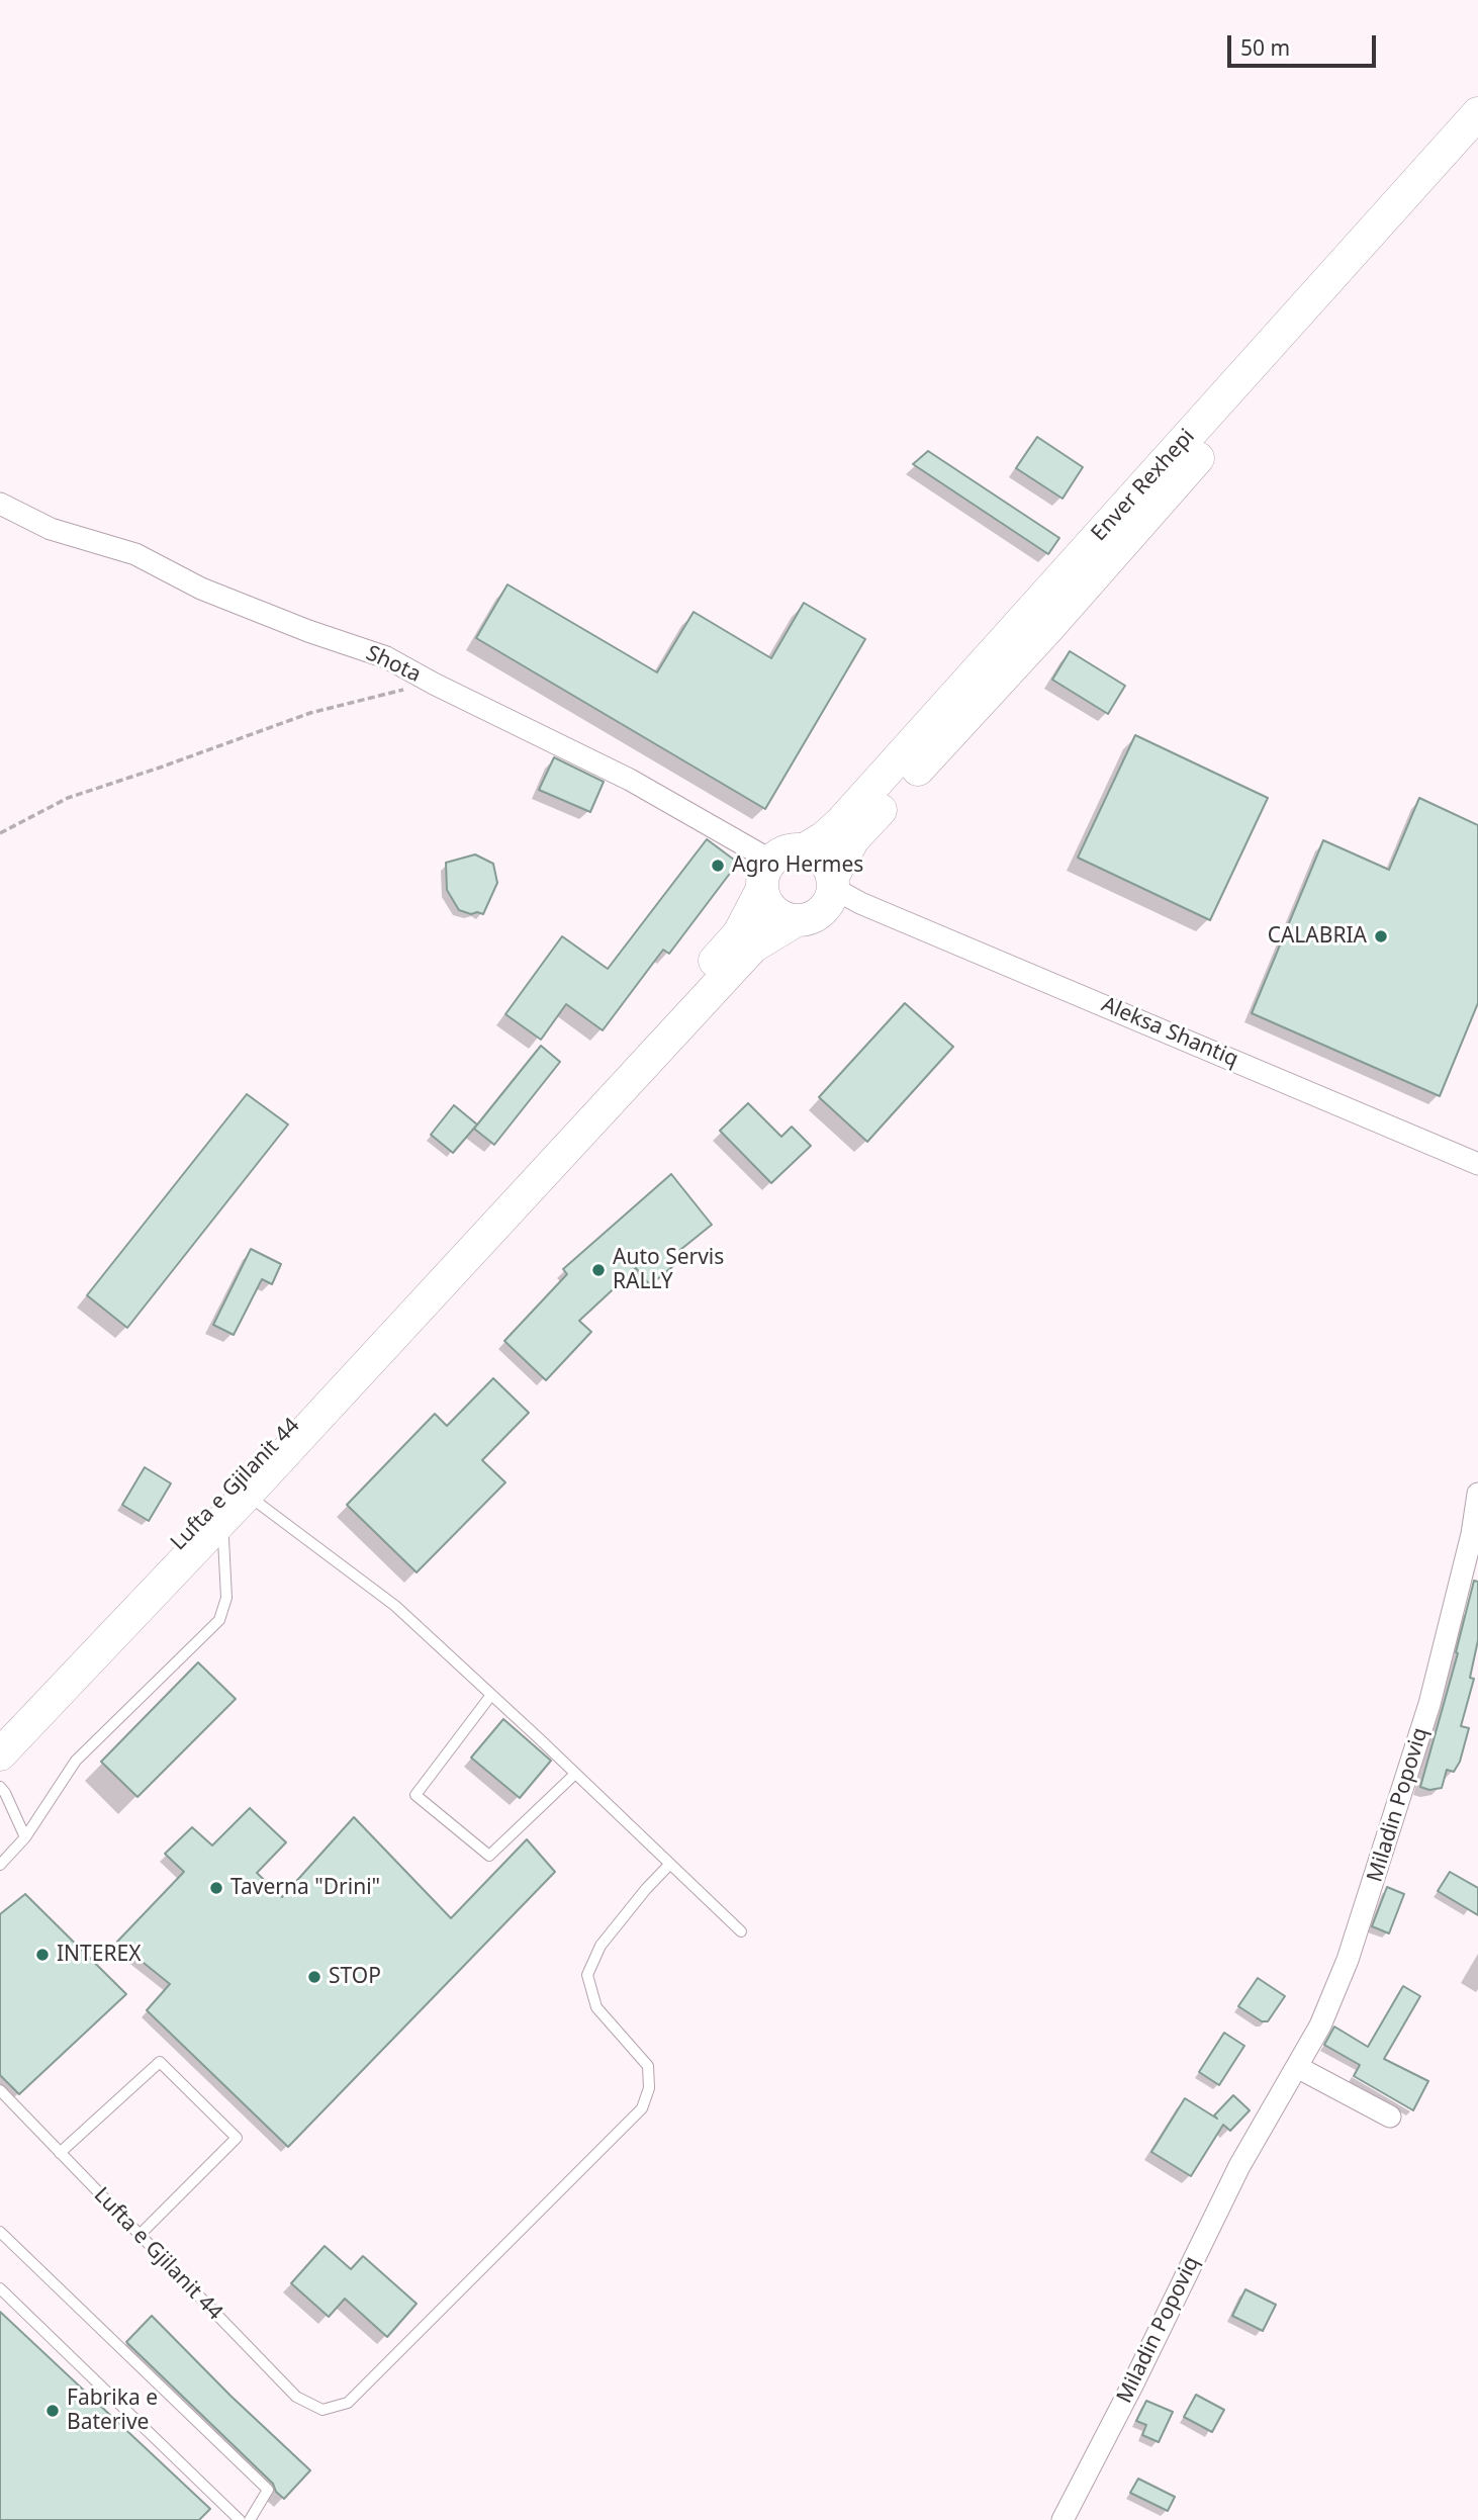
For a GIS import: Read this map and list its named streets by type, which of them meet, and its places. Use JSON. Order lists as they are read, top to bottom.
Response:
{
  "streets": {
    "main road": ["Enver Rexhepi", "Lufta e Gjilanit 44"],
    "street": ["Shota", "Aleksa Shantiq", "Miladin Popoviq"]
  },
  "crossings": [
    ["Enver Rexhepi", "Shota"],
    ["Enver Rexhepi", "Aleksa Shantiq"],
    ["Enver Rexhepi", "Lufta e Gjilanit 44"],
    ["Shota", "Aleksa Shantiq"],
    ["Shota", "Lufta e Gjilanit 44"],
    ["Aleksa Shantiq", "Lufta e Gjilanit 44"]
  ],
  "places": [
    "Agro Hermes",
    "CALABRIA",
    "Auto Servis RALLY",
    "Taverna \"Drini\"",
    "INTEREX",
    "STOP",
    "Fabrika e Baterive"
  ],
  "scale_bar": "50 m"
}
